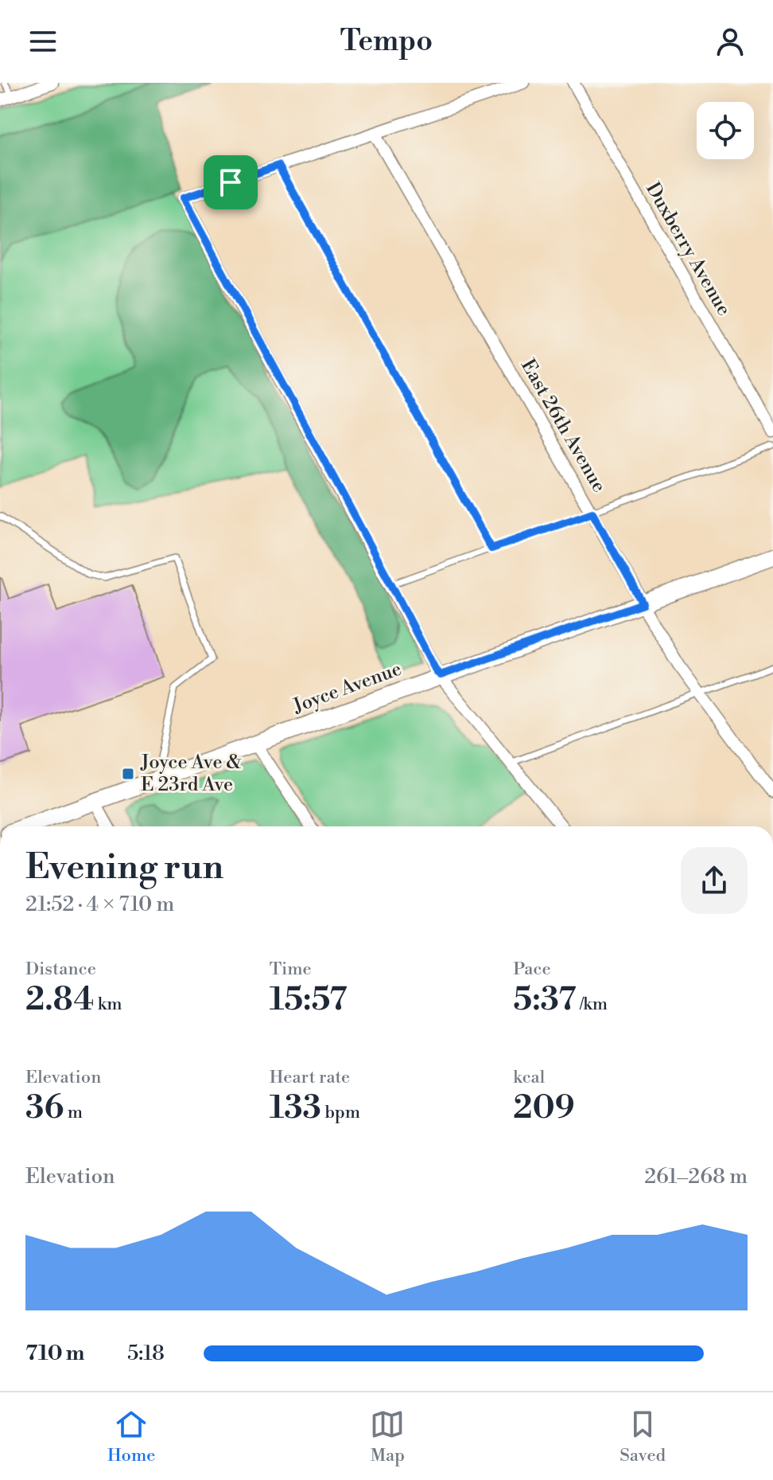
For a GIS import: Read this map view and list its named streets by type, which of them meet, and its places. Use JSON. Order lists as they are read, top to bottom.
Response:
{
  "streets": {
    "street": ["Duxberry Avenue", "East 26th Avenue", "Joyce Avenue"]
  },
  "crossings": [
    ["East 26th Avenue", "Joyce Avenue"]
  ],
  "places": {
    "transit": ["Joyce Ave & E 23rd Ave"]
  },
  "page": {
    "header": "Tempo",
    "heading": ["Evening run", "21:52 · 4 × 710 m"],
    "stats": [
      ["Distance", "2.84 km"],
      ["Time", "15:57"],
      ["Pace", "5:37 /km"],
      ["Elevation", "36 m"],
      ["Heart rate", "133 bpm"],
      ["kcal", "209"]
    ],
    "chart": ["Elevation", "261–268 m"],
    "list": [
      {
        "name": "710 m",
        "note": "5:18"
      }
    ],
    "tabs": ["Home", "Map", "Saved"]
  }
}
